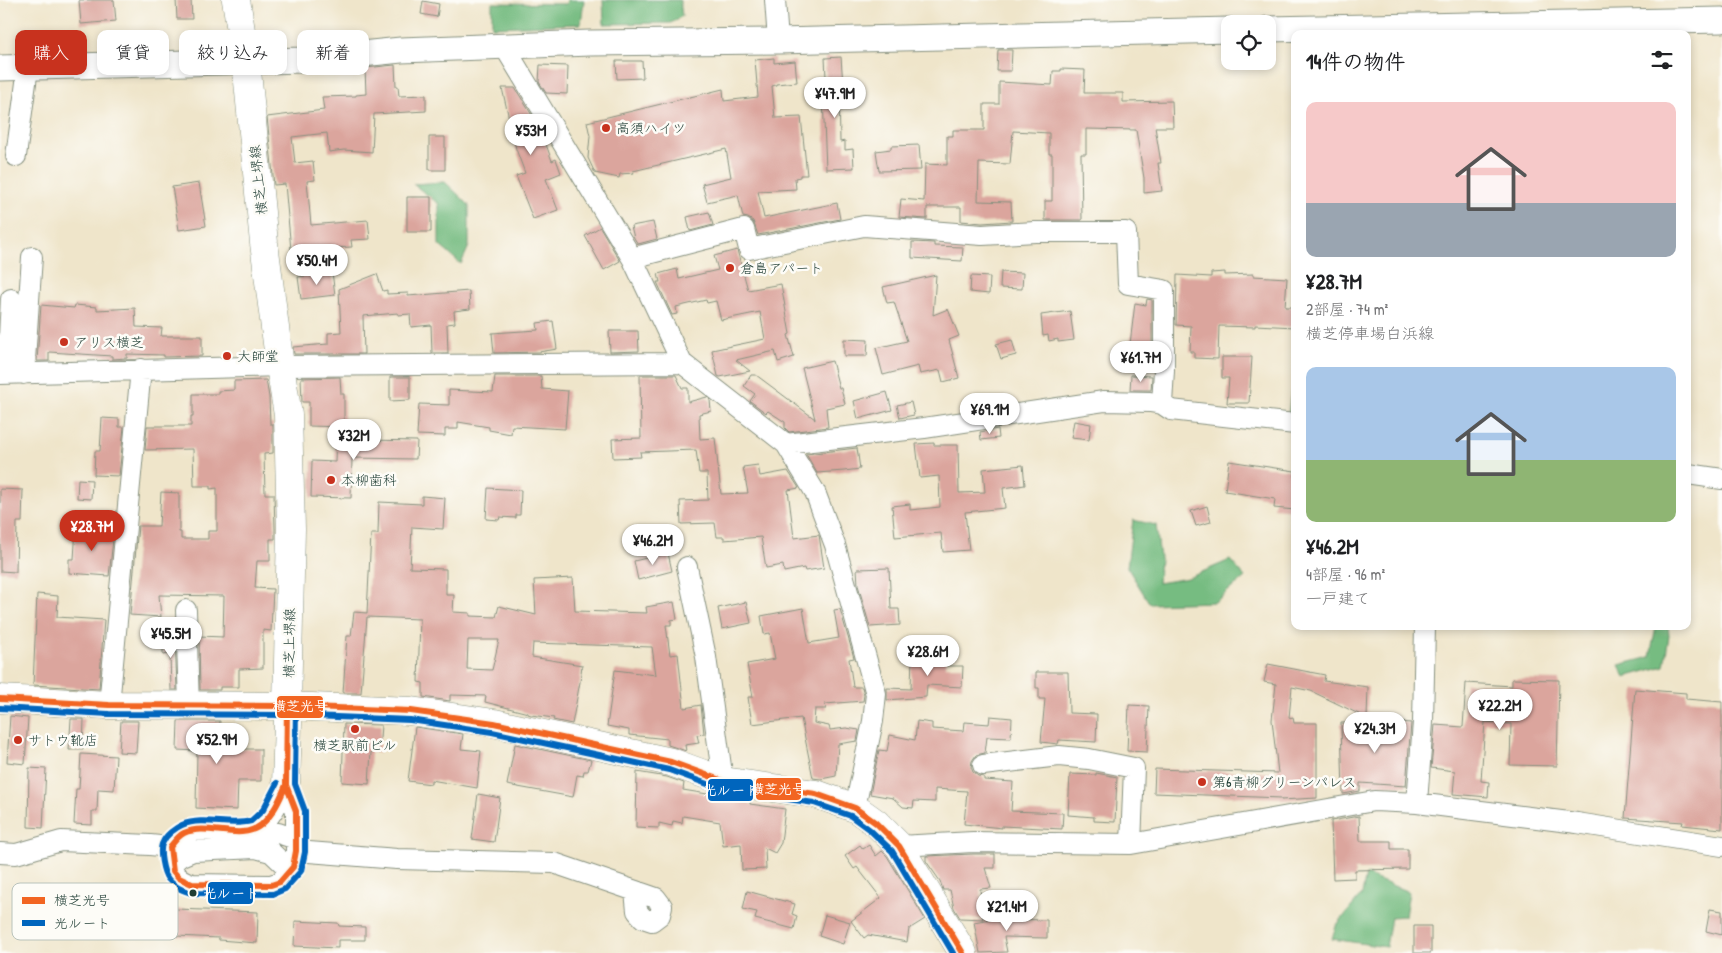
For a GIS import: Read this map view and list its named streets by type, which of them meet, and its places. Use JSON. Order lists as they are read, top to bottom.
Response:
{
  "streets": {
    "main road": ["横芝上堺線"]
  },
  "places": [
    "高須ハイツ",
    "倉島アパート",
    "アリス横芝",
    "大師堂",
    "本柳歯科",
    "横芝駅前ビル",
    "サトウ靴店",
    "第6青柳グリーンパレス"
  ],
  "lines": ["transit line 横芝光号", "transit line 光ルート"],
  "legend": ["横芝光号", "光ルート"],
  "page": {
    "chip": [
      "購入",
      "賃貸",
      "絞り込み",
      "新着"
    ],
    "heading": "14件の物件",
    "price": [
      "¥47.9M",
      "¥53M",
      "¥50.4M",
      "¥61.7M",
      "¥69.1M",
      "¥32M",
      "¥28.7M",
      "¥46.2M",
      "¥45.5M",
      "¥28.6M",
      "¥22.2M",
      "¥24.3M",
      "¥52.9M",
      "¥21.4M"
    ],
    "list": [
      {
        "name": "¥28.7M",
        "note": "2部屋 · 74 m² · 横芝停車場白浜線"
      },
      {
        "name": "¥46.2M",
        "note": "4部屋 · 96 m² · 一戸建て"
      }
    ]
  }
}
